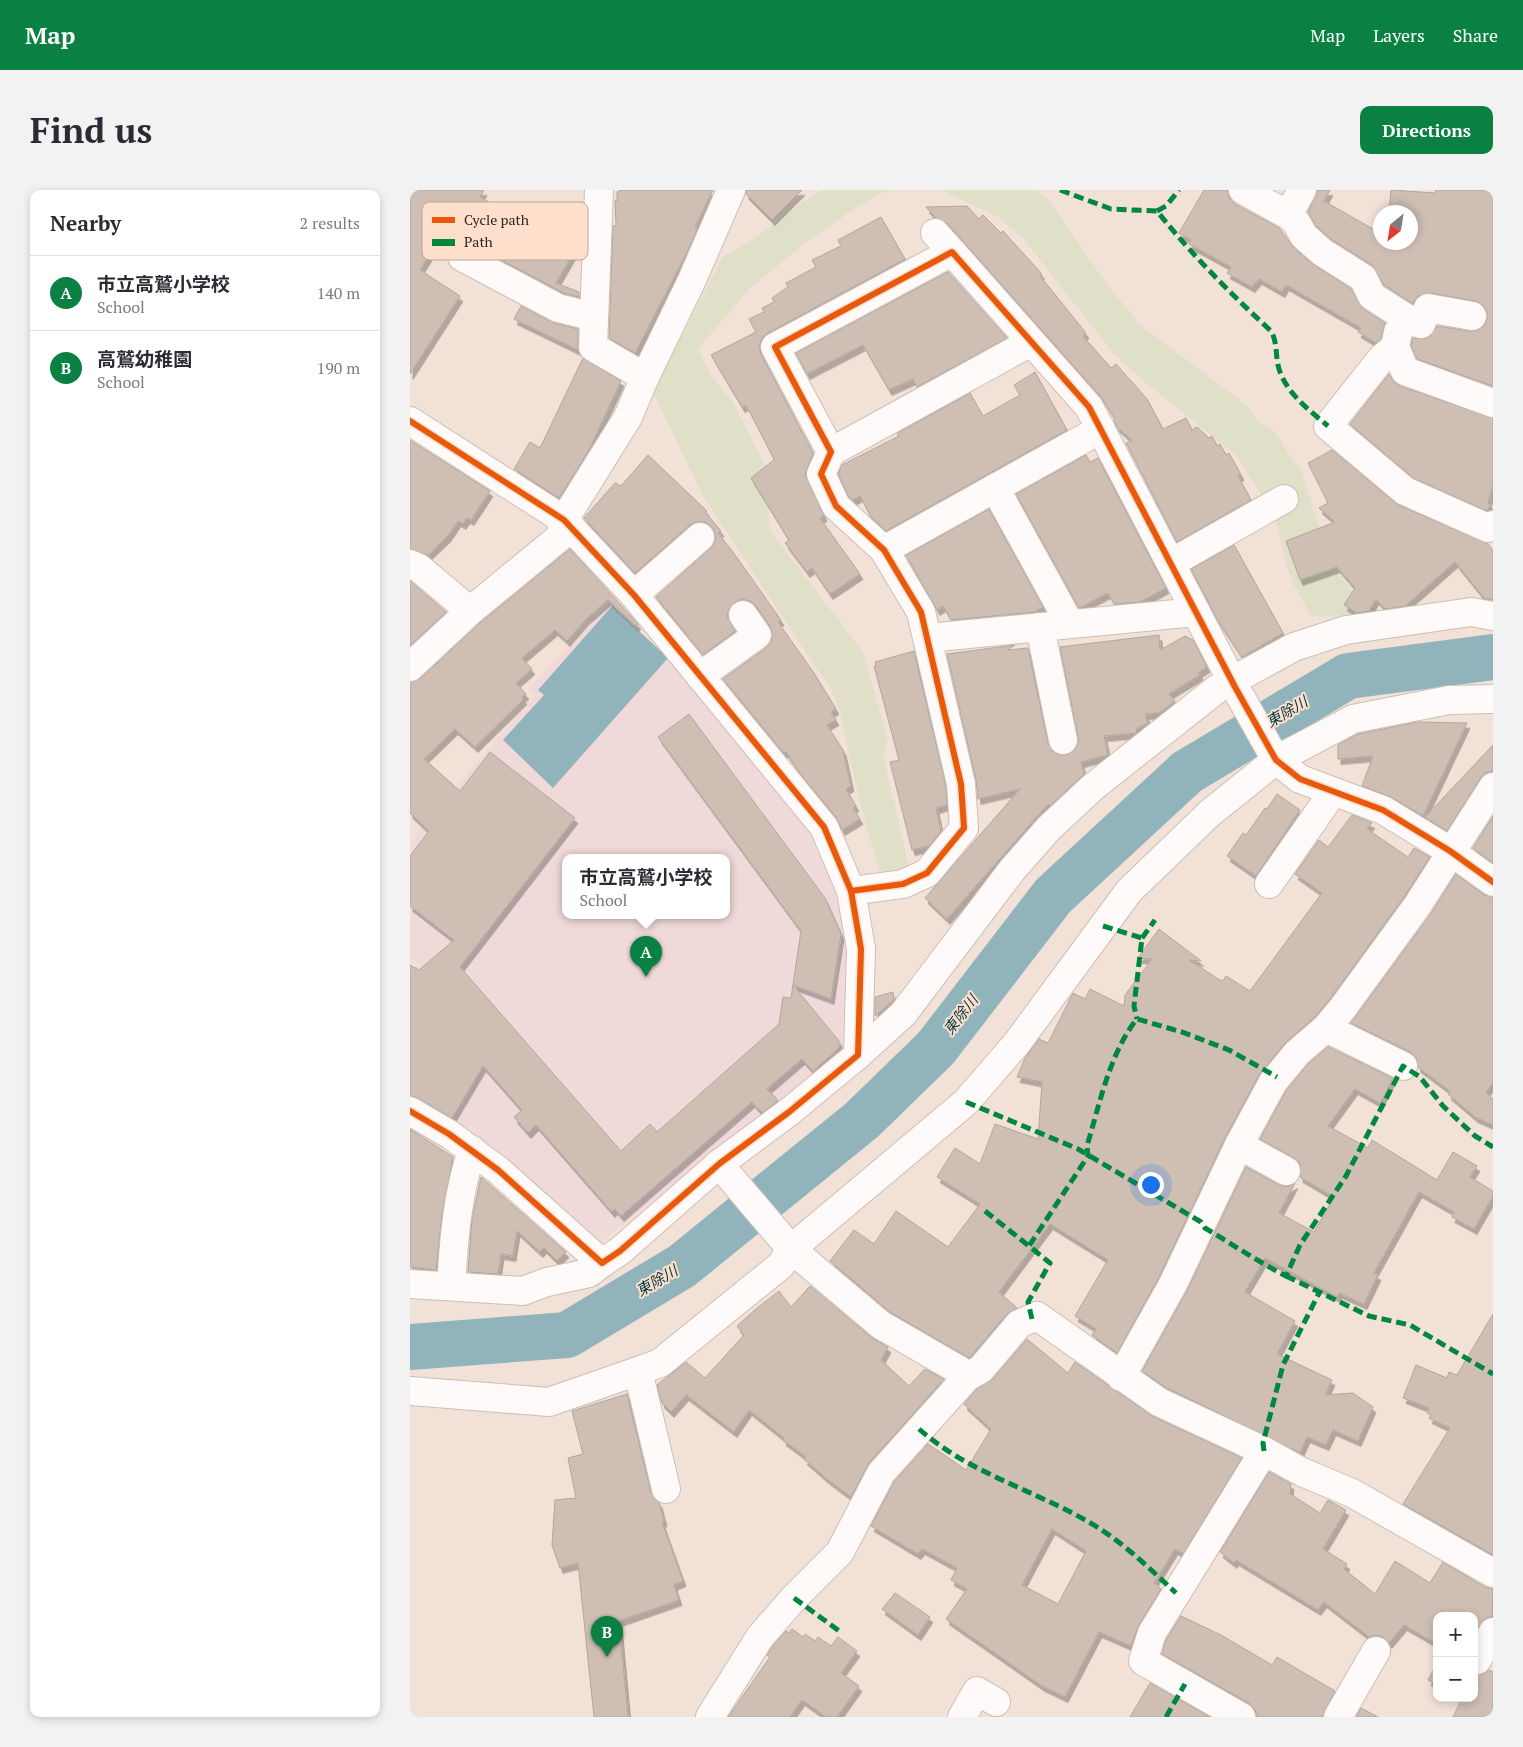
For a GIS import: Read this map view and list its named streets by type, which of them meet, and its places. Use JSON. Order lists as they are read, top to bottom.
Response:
{
  "water": ["東除川"],
  "legend": ["Cycle path", "Path"],
  "north": "bottom left",
  "page": {
    "header": "Map",
    "nav": ["Map", "Layers", "Share"],
    "buttons": "Directions",
    "title": "Find us",
    "heading": ["Nearby", "2 results"],
    "list": [
      {
        "mark": "A",
        "name": "市立高鷲小学校",
        "note": "School",
        "value": "140 m"
      },
      {
        "mark": "B",
        "name": "高鷲幼稚園",
        "note": "School",
        "value": "190 m"
      }
    ],
    "popup": ["市立高鷲小学校", "School"],
    "pins": ["A", "B"],
    "map_buttons": ["+", "−"]
  }
}
